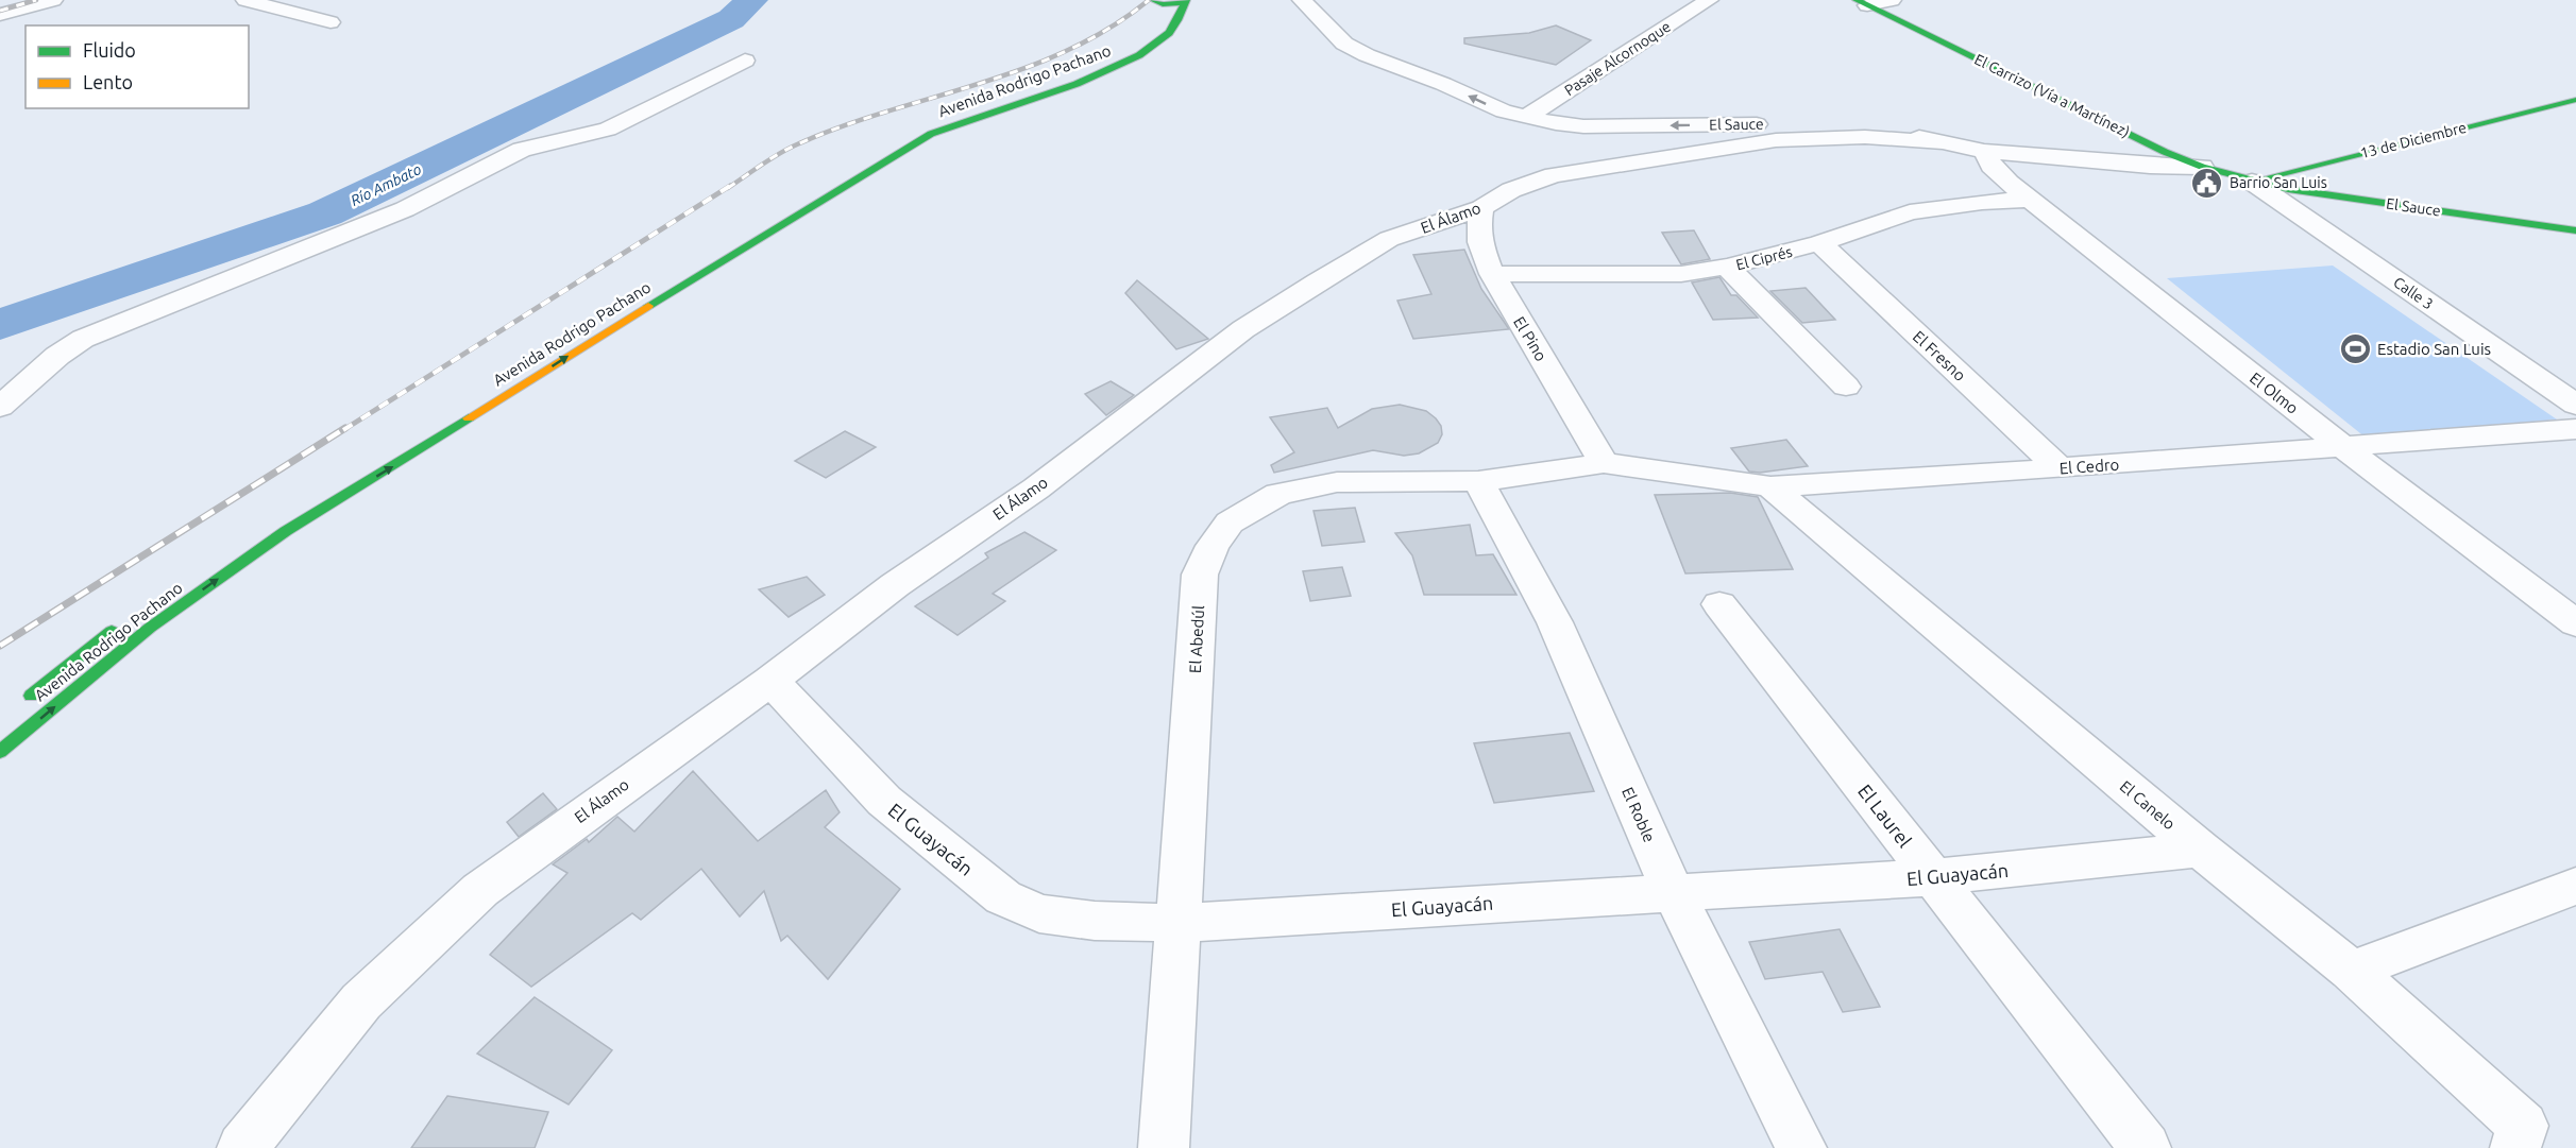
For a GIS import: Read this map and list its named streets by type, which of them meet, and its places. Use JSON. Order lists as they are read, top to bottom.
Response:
{
  "streets": {
    "main road": [
      "Avenida Rodrigo Pachano",
      "El Carrizo (Vía a Martínez)",
      "El Sauce",
      "13 de Diciembre"
    ],
    "street": [
      "Pasaje Alcornoque",
      "El Álamo",
      "El Ciprés",
      "Calle 3",
      "El Pino",
      "El Fresno",
      "El Olmo",
      "El Cedro",
      "El Abedúl",
      "El Canelo",
      "El Roble",
      "El Laurel",
      "El Guayacán"
    ]
  },
  "crossings": [
    ["Pasaje Alcornoque", "El Sauce"],
    ["El Carrizo (Vía a Martínez)", "El Sauce"],
    ["El Carrizo (Vía a Martínez)", "13 de Diciembre"],
    ["El Carrizo (Vía a Martínez)", "Calle 3"],
    ["El Sauce", "13 de Diciembre"],
    ["El Sauce", "El Álamo"],
    ["El Sauce", "Calle 3"],
    ["El Sauce", "El Olmo"],
    ["13 de Diciembre", "Calle 3"],
    ["El Álamo", "El Pino"],
    ["El Álamo", "El Guayacán"],
    ["El Ciprés", "El Pino"],
    ["El Ciprés", "El Fresno"],
    ["El Ciprés", "El Olmo"],
    ["El Pino", "El Cedro"],
    ["El Pino", "El Abedúl"],
    ["El Fresno", "El Cedro"],
    ["El Olmo", "El Cedro"],
    ["El Cedro", "El Abedúl"],
    ["El Cedro", "El Canelo"],
    ["El Abedúl", "El Roble"],
    ["El Abedúl", "El Guayacán"],
    ["El Canelo", "El Guayacán"],
    ["El Roble", "El Guayacán"],
    ["El Laurel", "El Guayacán"]
  ],
  "one_way": ["El Sauce"],
  "water": ["Río Ambato"],
  "places": {
    "public building": ["Barrio San Luis"],
    "sports": ["Estadio San Luis"]
  },
  "legend": ["Fluido", "Lento"]
}
